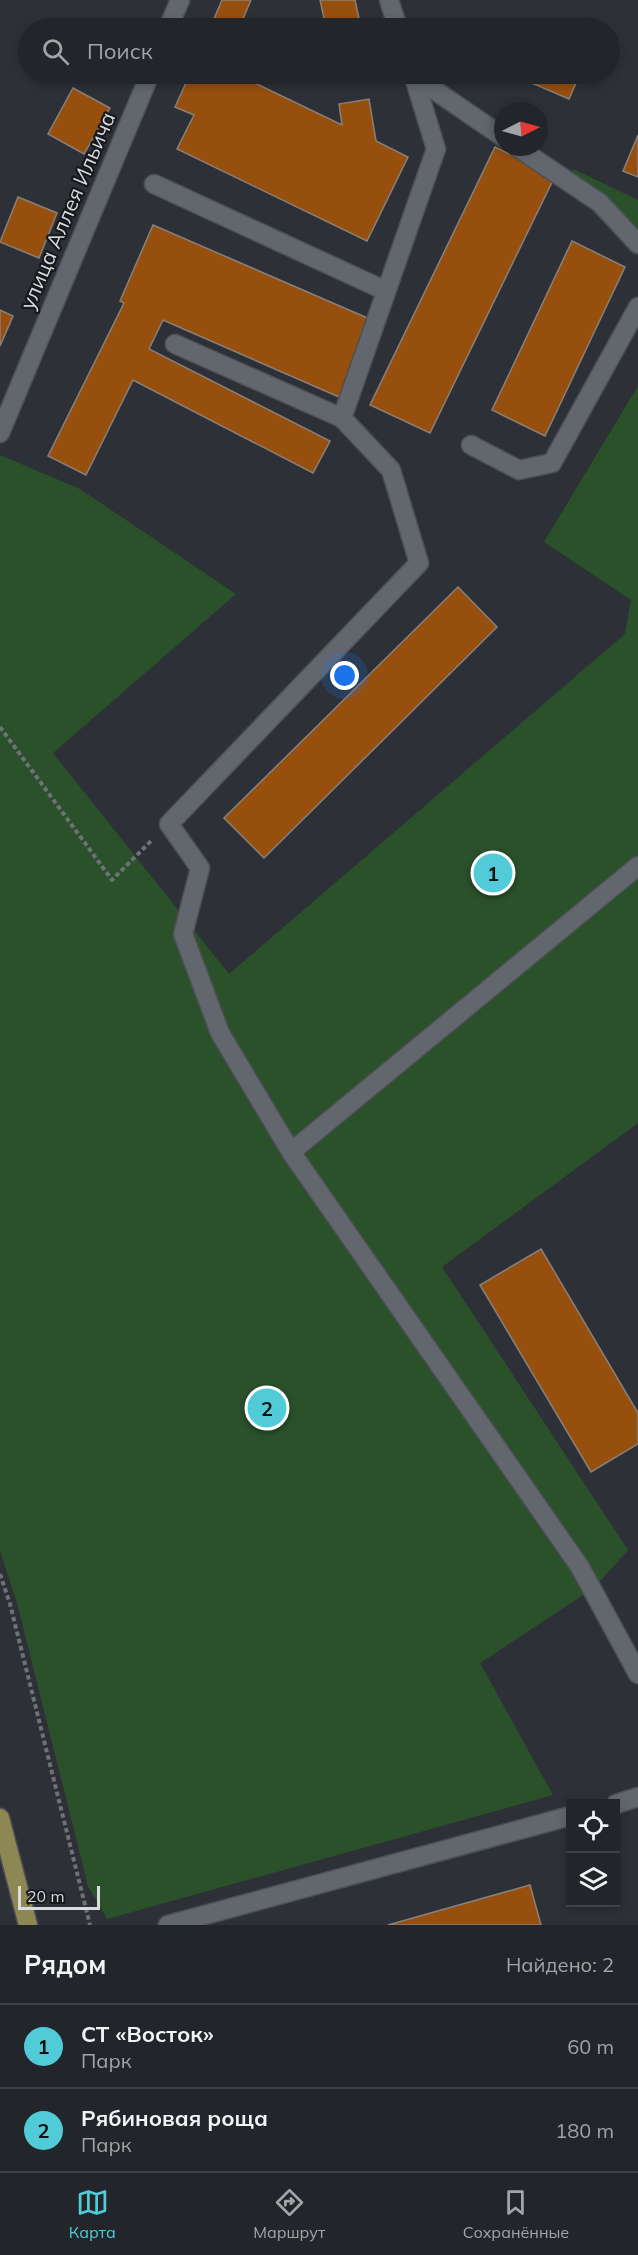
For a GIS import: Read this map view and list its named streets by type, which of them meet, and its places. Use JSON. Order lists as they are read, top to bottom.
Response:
{
  "streets": {
    "street": ["улица Аллея Ильича"]
  },
  "scale_bar": "20 m",
  "north": "right",
  "page": {
    "search": "Поиск",
    "pins": ["1", "2"],
    "scale": "20 m",
    "heading": ["Рядом", "Найдено: 2"],
    "list": [
      {
        "mark": "1",
        "name": "СТ «Восток»",
        "note": "Парк",
        "value": "60 m"
      },
      {
        "mark": "2",
        "name": "Рябиновая роща",
        "note": "Парк",
        "value": "180 m"
      }
    ],
    "nav": ["Карта", "Маршрут", "Сохранённые"]
  }
}
